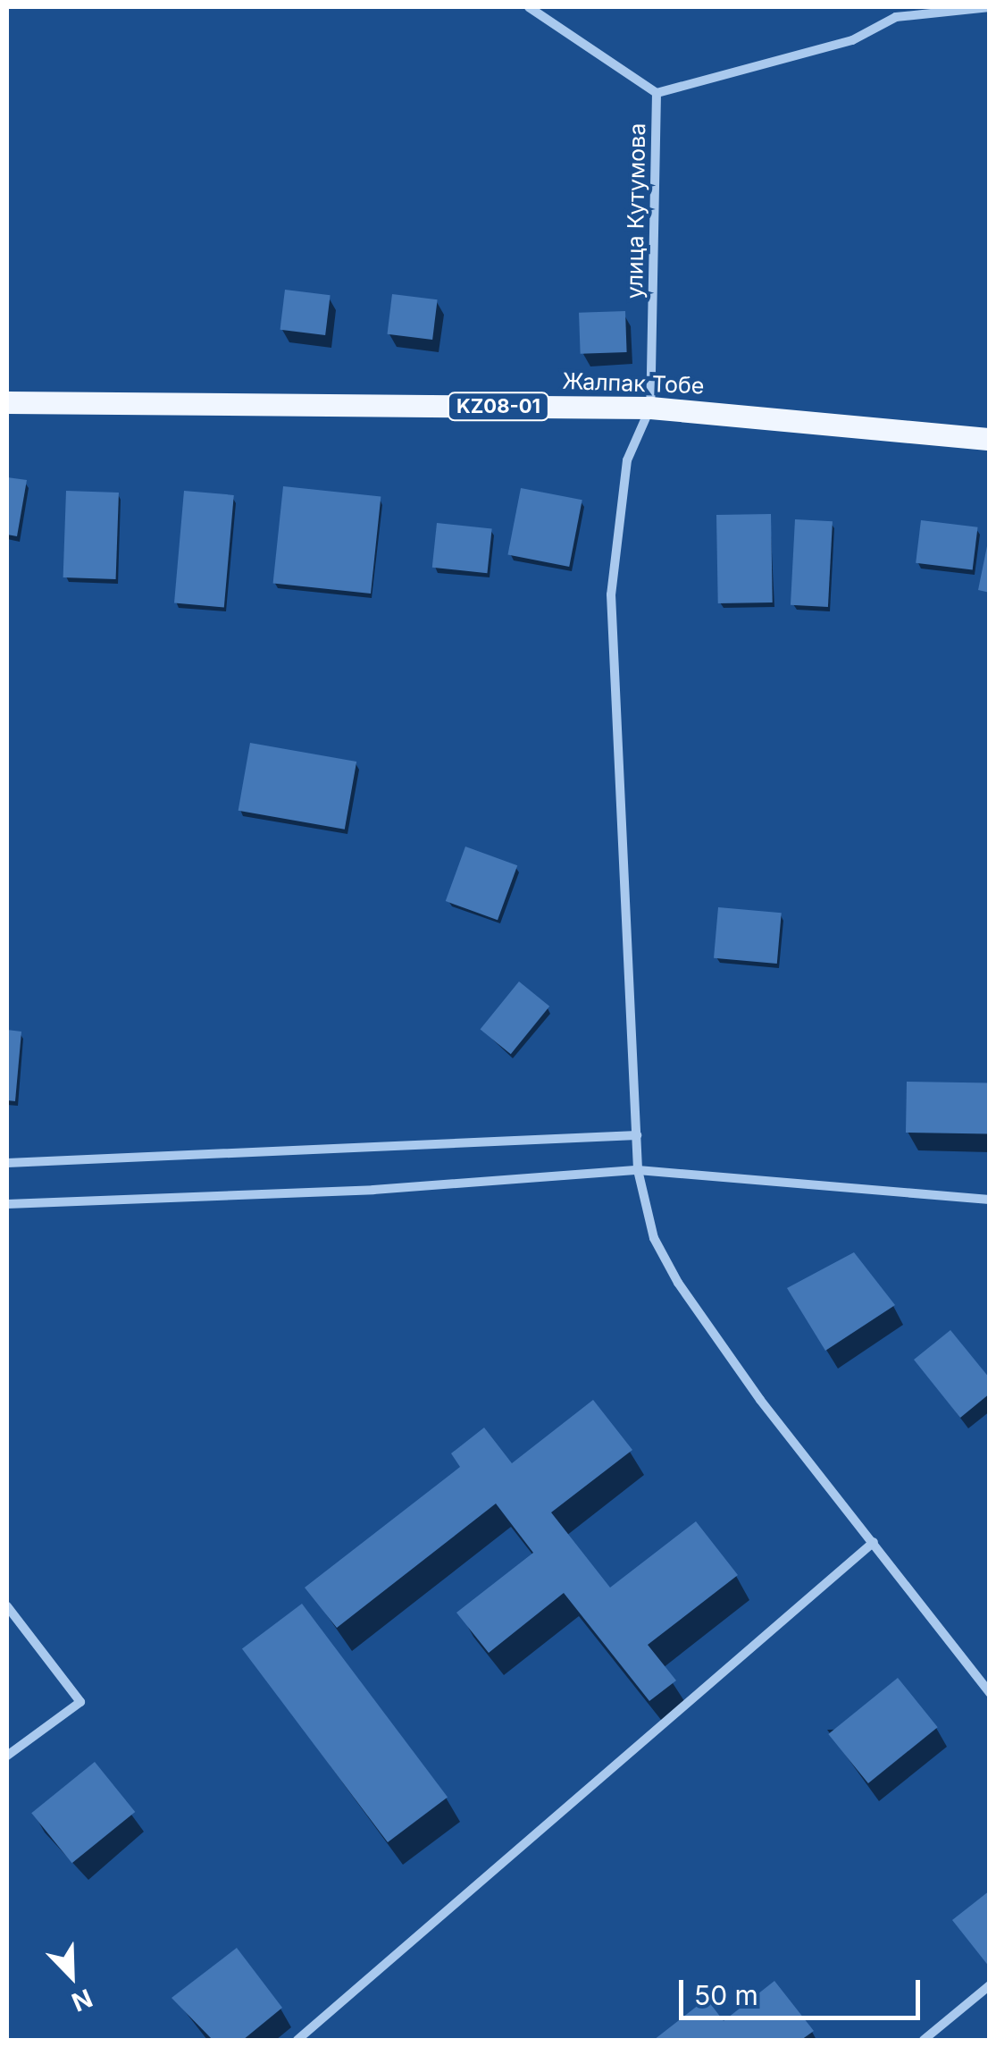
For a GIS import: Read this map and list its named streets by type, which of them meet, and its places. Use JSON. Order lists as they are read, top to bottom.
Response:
{
  "streets": {
    "main road": ["Жалпак Тобе", "KZ08-01"],
    "street": ["улица Кутумова"]
  },
  "crossings": [
    ["улица Кутумова", "Жалпак Тобе"]
  ],
  "scale_bar": "50 m",
  "north": "bottom right"
}
